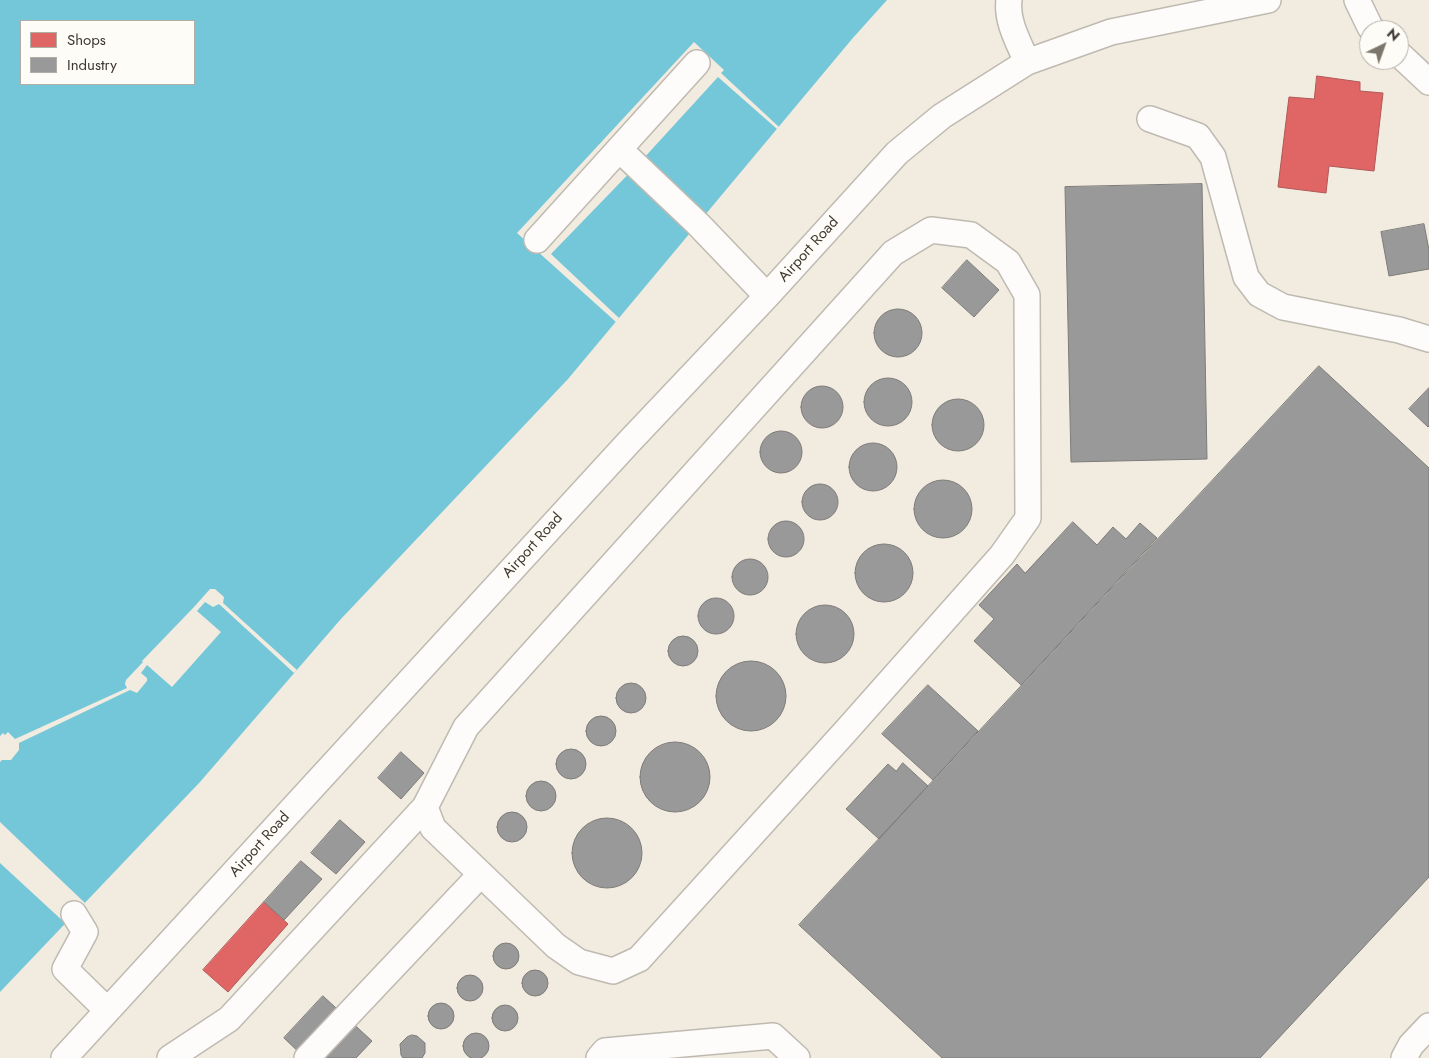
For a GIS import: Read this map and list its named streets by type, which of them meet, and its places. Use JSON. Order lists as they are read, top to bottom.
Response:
{
  "streets": {
    "street": ["Airport Road"]
  },
  "legend": ["Shops", "Industry"],
  "north": "top right"
}
